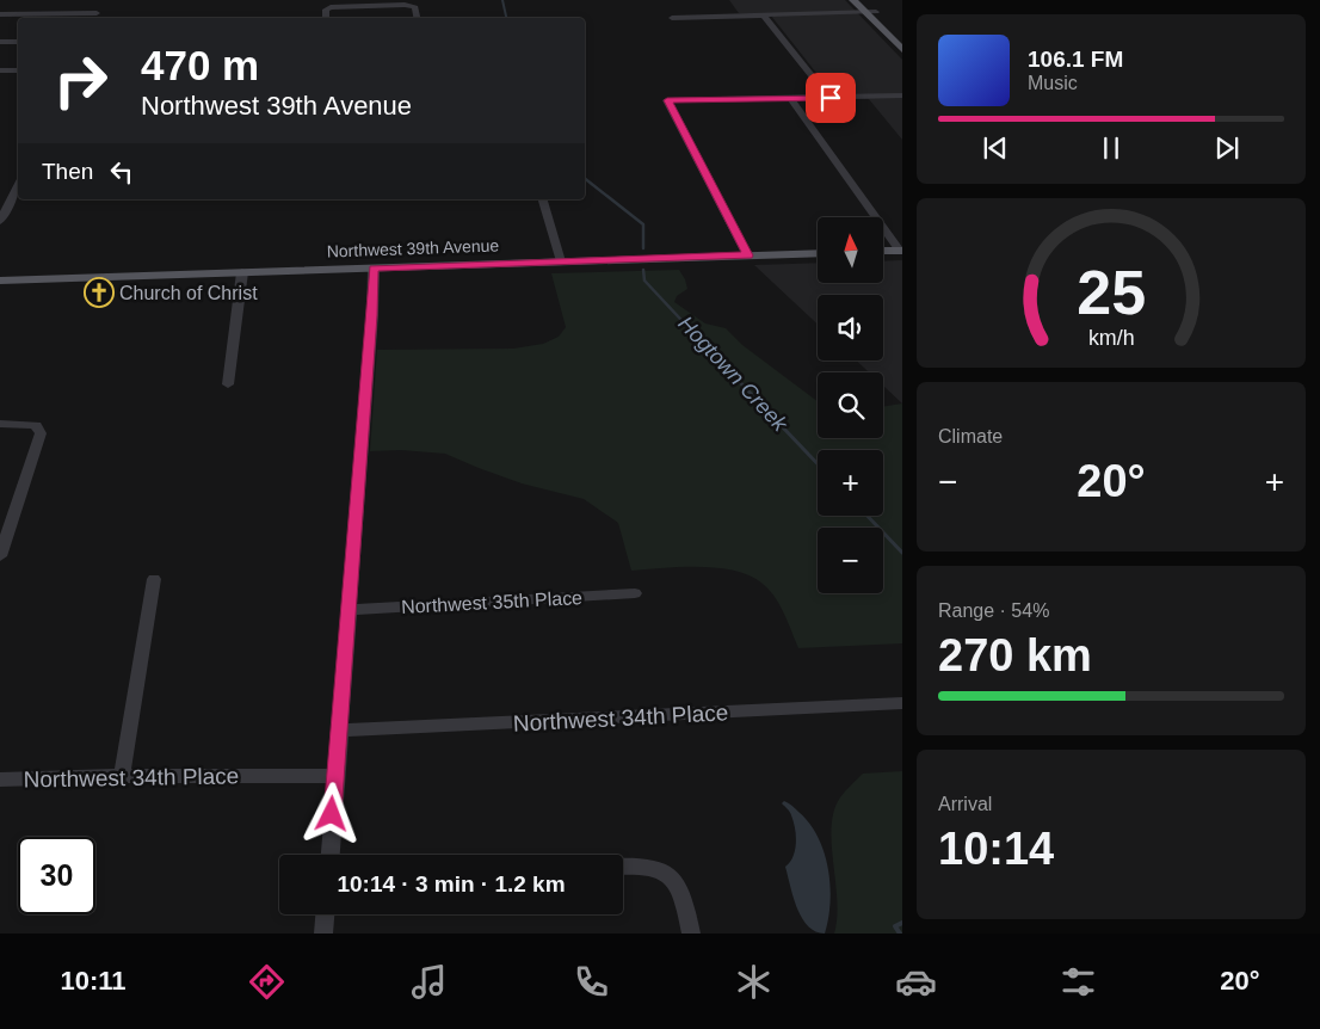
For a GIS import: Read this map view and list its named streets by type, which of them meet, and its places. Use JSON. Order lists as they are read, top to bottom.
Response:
{
  "streets": {
    "main road": ["Northwest 39th Avenue"],
    "street": ["Northwest 35th Place", "Northwest 34th Place"]
  },
  "water": ["Hogtown Creek"],
  "places": {
    "church": ["Church of Christ"]
  },
  "north": "top",
  "page": {
    "turn": ["470 m", "Northwest 39th Avenue"],
    "song": ["106.1 FM", "Music"],
    "then": "Then",
    "map_buttons": ["+", "−"],
    "tile": [
      "Climate",
      ["Range · 54%", "270 km"],
      ["Arrival", "10:14"]
    ],
    "heat": ["−", "20°", "+"],
    "limit": "30",
    "trip": "10:14 · 3 min · 1.2 km",
    "tabs": ["10:11", "20°"],
    "gauge": ["25", "km/h"]
  }
}
